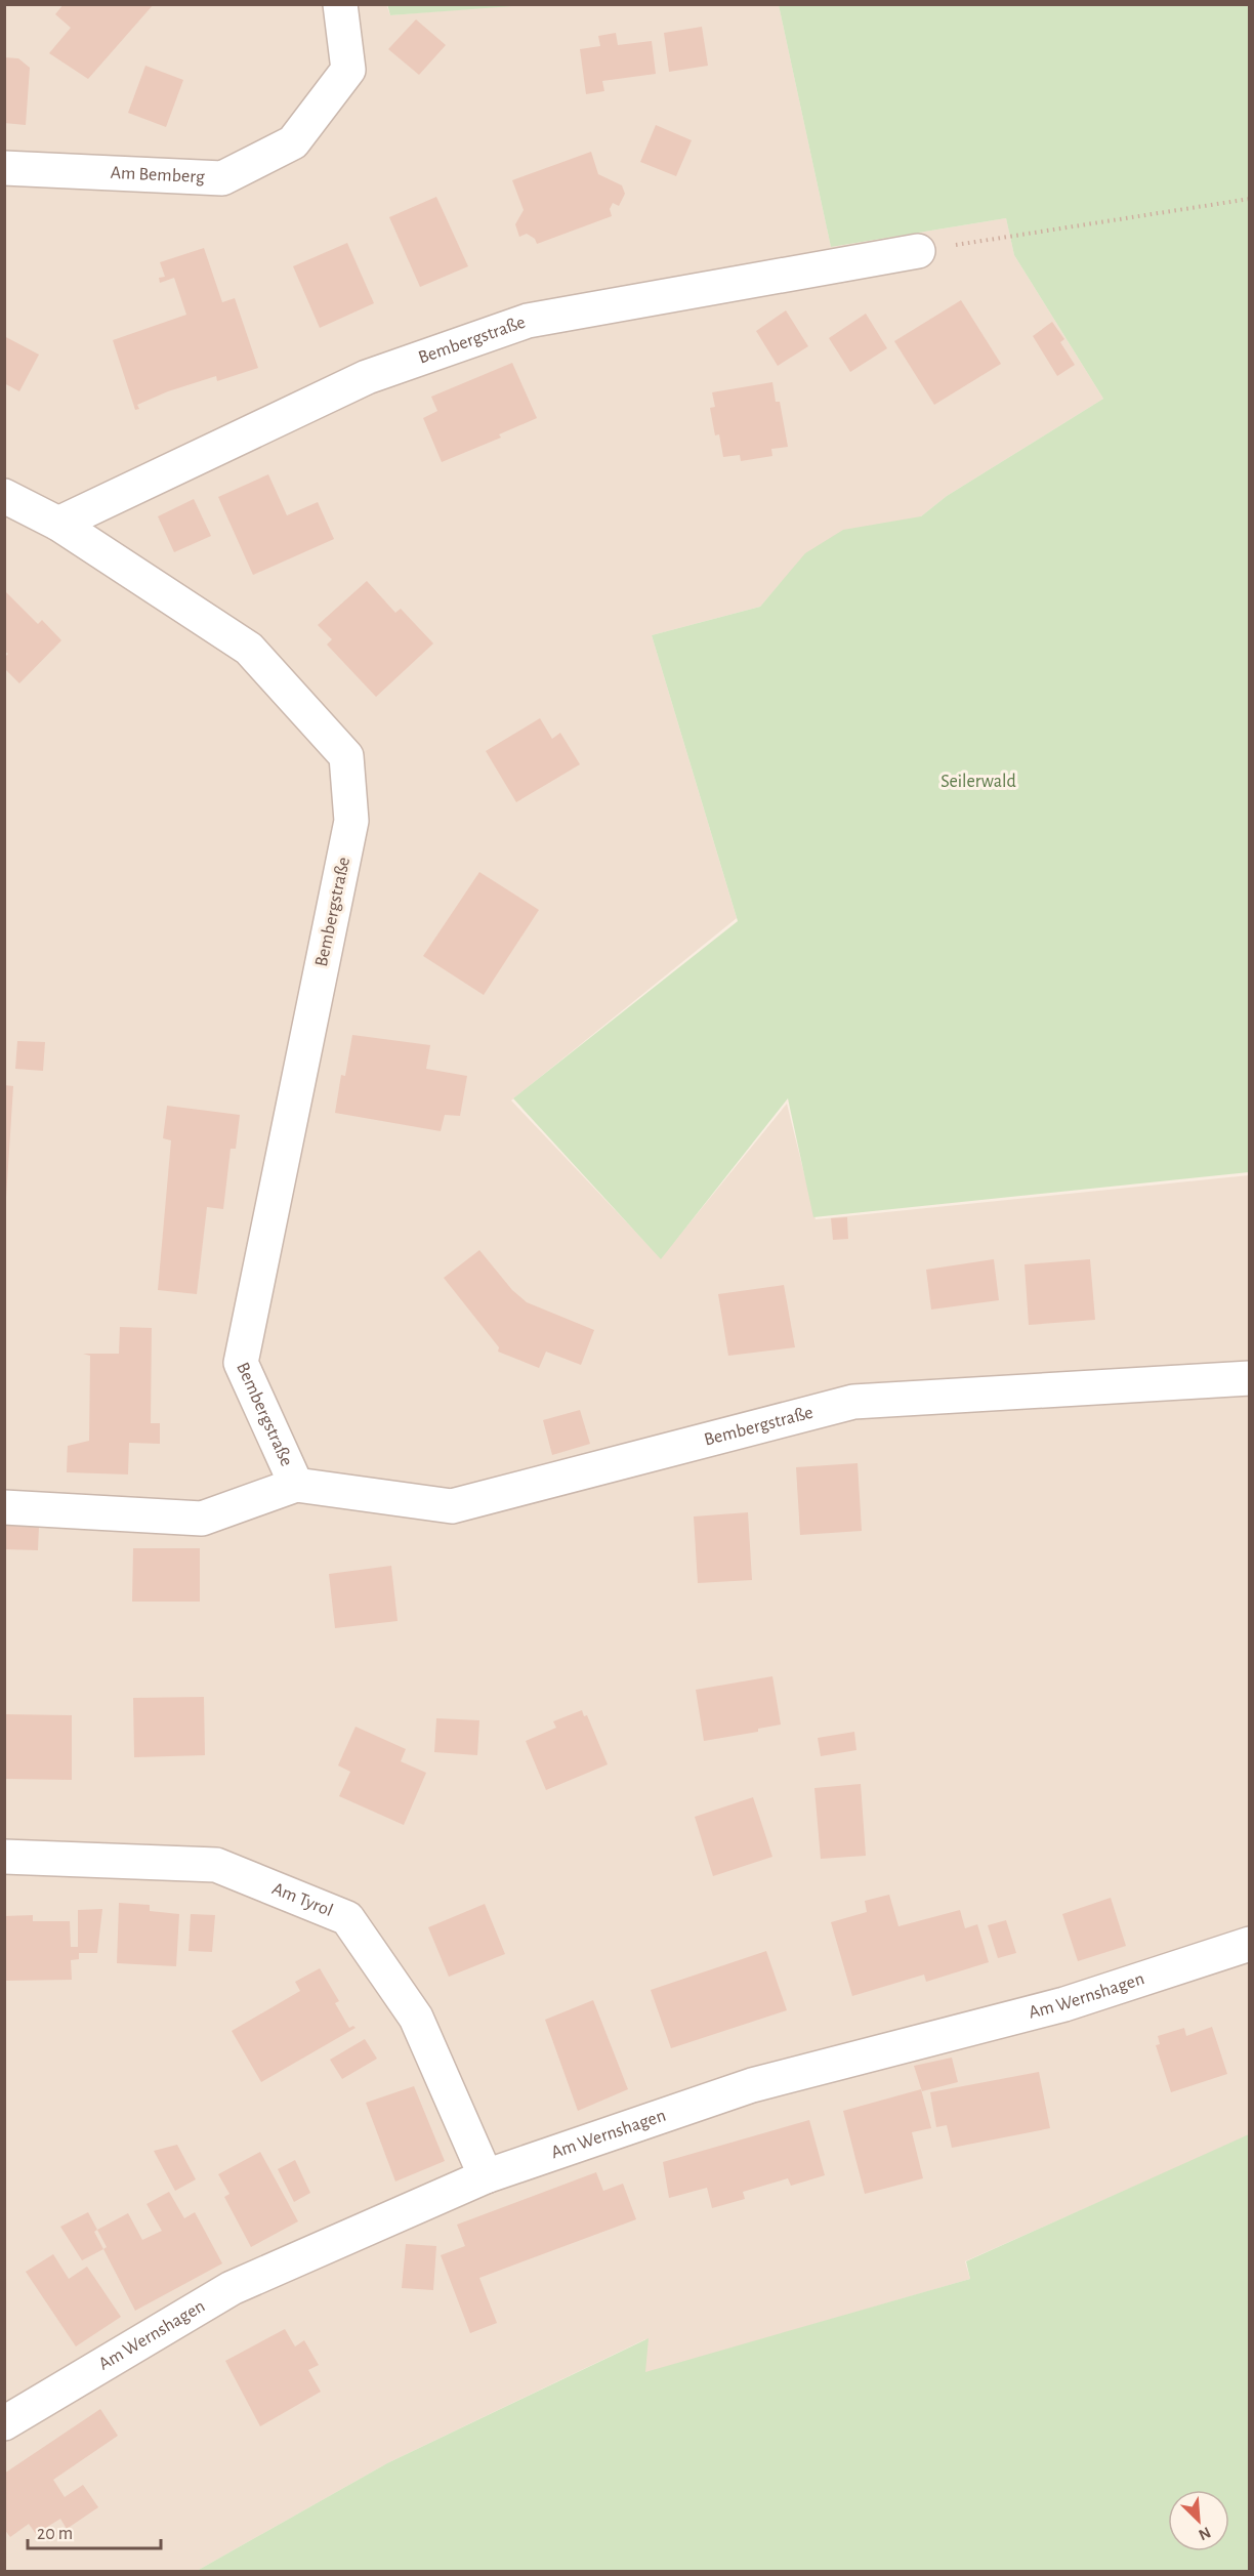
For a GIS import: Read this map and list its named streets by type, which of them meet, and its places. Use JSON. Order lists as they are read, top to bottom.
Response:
{
  "streets": {
    "street": [
      "Am Bemberg",
      "Bembergstraße",
      "Am Tyrol",
      "Am Wernshagen"
    ]
  },
  "crossings": [
    ["Am Tyrol", "Am Wernshagen"]
  ],
  "parks": ["Seilerwald"],
  "scale_bar": "20 m",
  "north": "bottom right"
}
